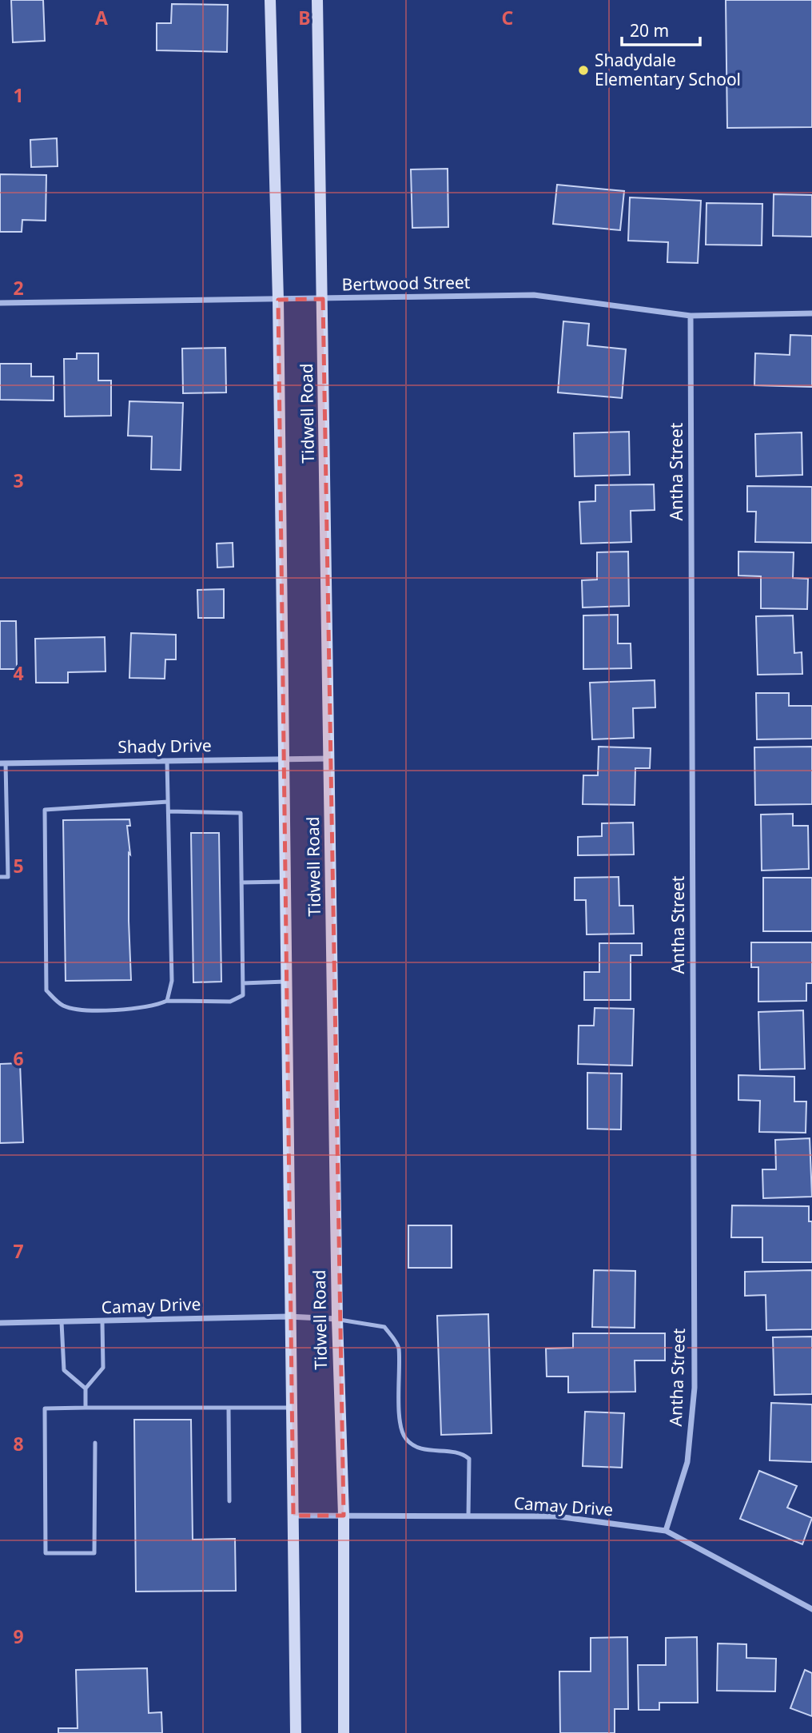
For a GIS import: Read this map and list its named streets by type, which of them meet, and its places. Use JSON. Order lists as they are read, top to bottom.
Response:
{
  "streets": {
    "main road": ["Tidwell Road"],
    "street": [
      "Bertwood Street",
      "Antha Street",
      "Shady Drive",
      "Camay Drive"
    ]
  },
  "crossings": [
    ["Bertwood Street", "Tidwell Road"],
    ["Bertwood Street", "Antha Street"],
    ["Tidwell Road", "Shady Drive"],
    ["Tidwell Road", "Camay Drive"],
    ["Antha Street", "Camay Drive"]
  ],
  "places": ["Shadydale Elementary School"],
  "scale_bar": "20 m",
  "grid": {
    "columns": ["A", "B", "C"],
    "rows": [
      "1",
      "2",
      "3",
      "4",
      "5",
      "6",
      "7",
      "8",
      "9"
    ]
  }
}
